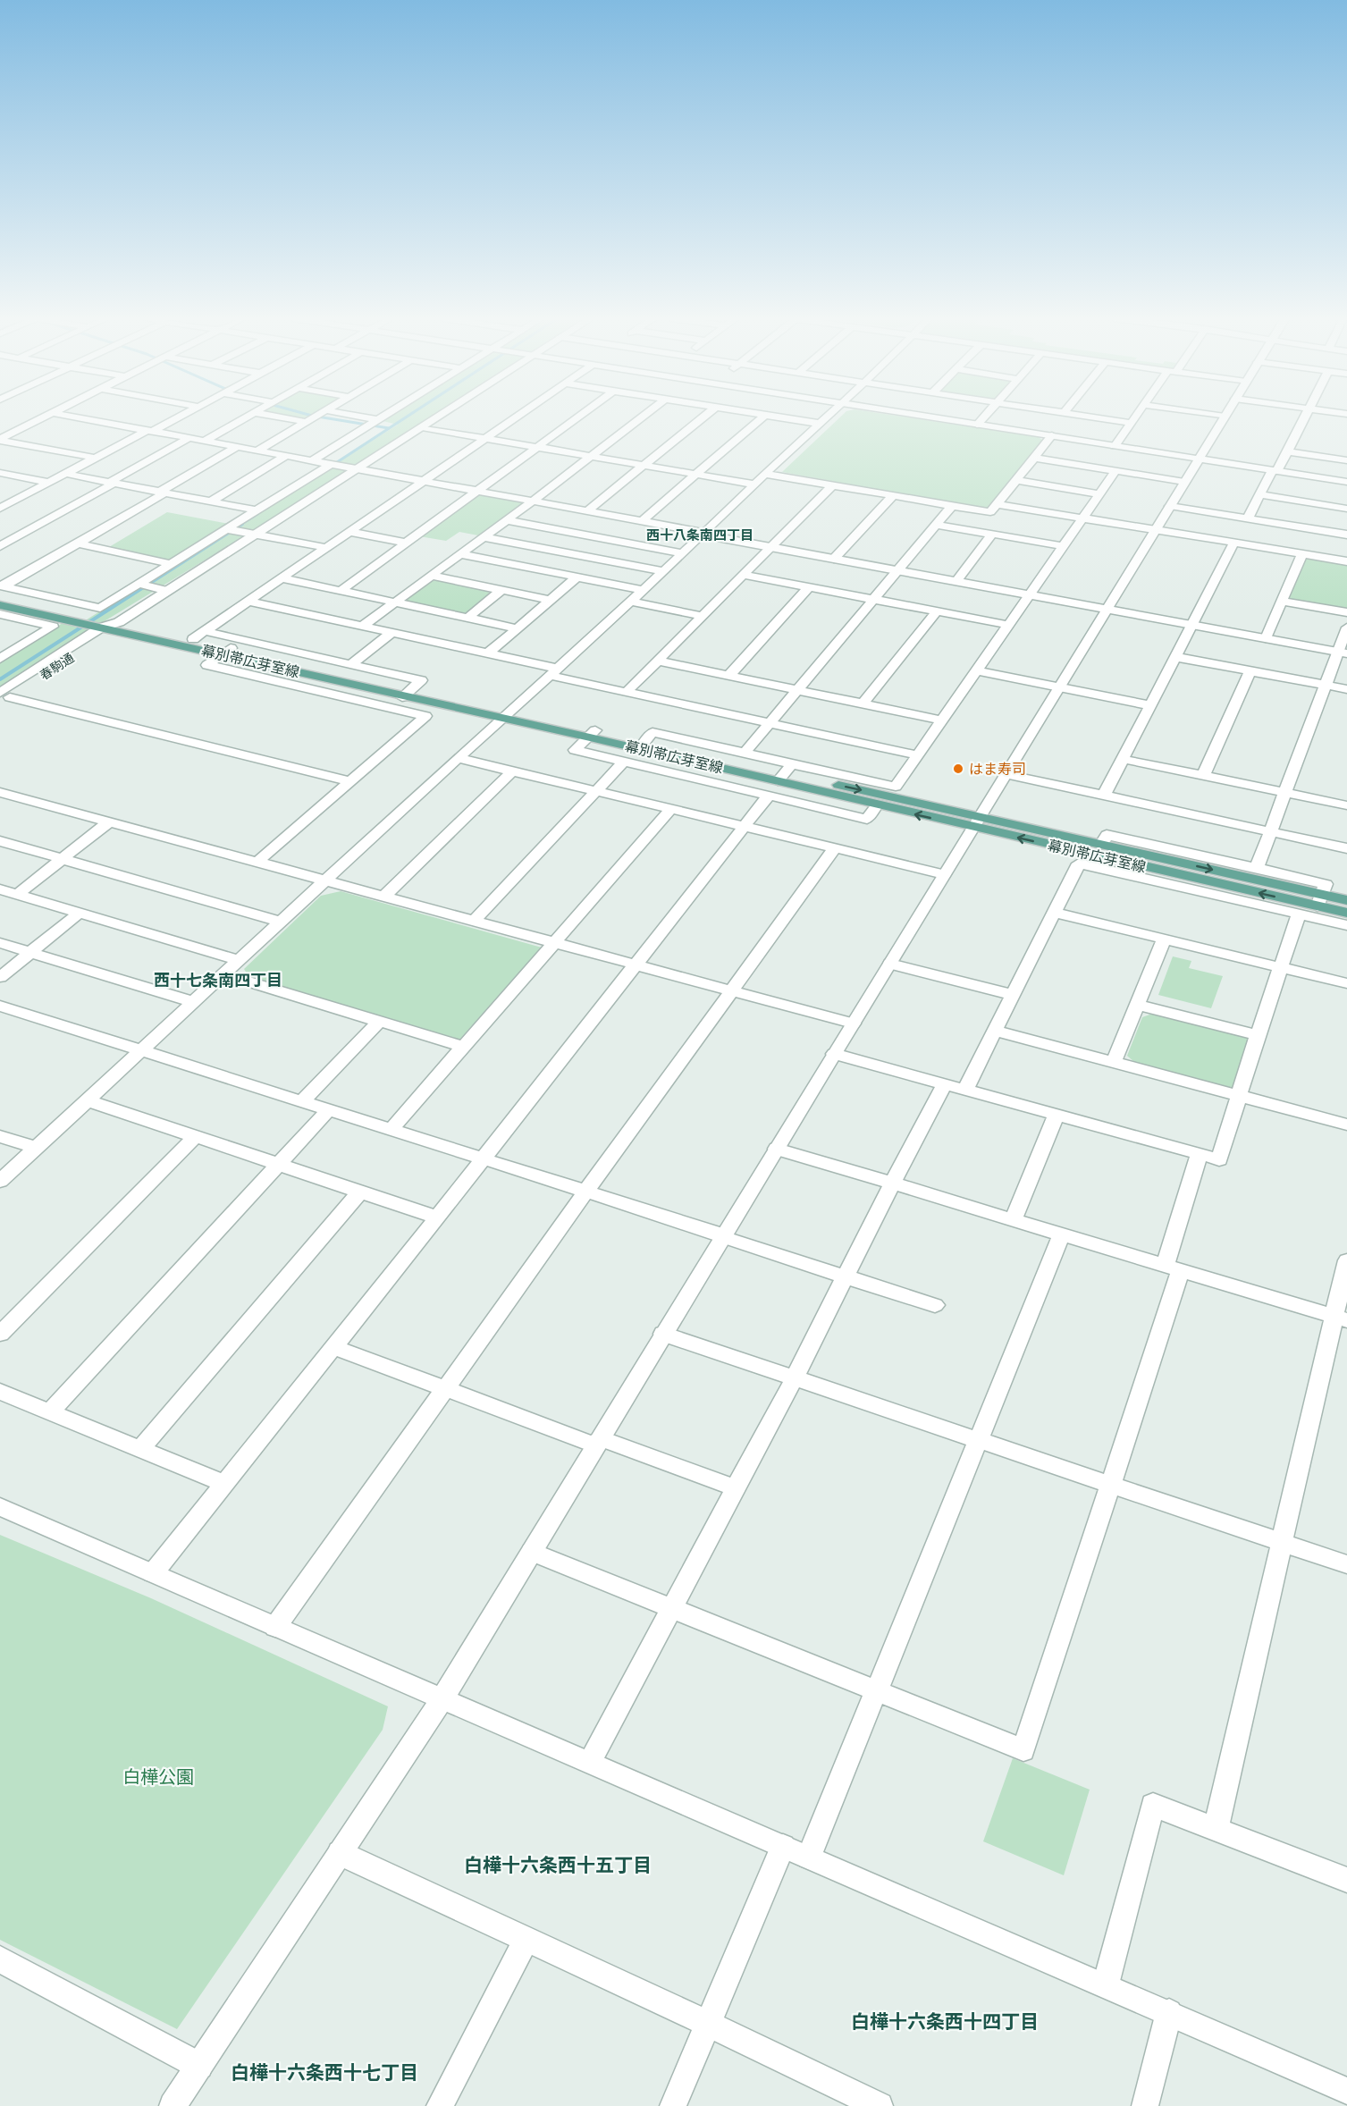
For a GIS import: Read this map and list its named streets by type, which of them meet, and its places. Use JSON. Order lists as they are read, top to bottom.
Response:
{
  "streets": {
    "main road": ["幕別帯広芽室線"],
    "street": ["春駒通"]
  },
  "crossings": [
    ["幕別帯広芽室線", "春駒通"]
  ],
  "districts": [
    "西十八条南四丁目",
    "西十七条南四丁目",
    "白樺十六条西十五丁目",
    "白樺十六条西十四丁目",
    "白樺十六条西十七丁目"
  ],
  "parks": ["白樺公園"],
  "places": ["はま寿司"]
}
